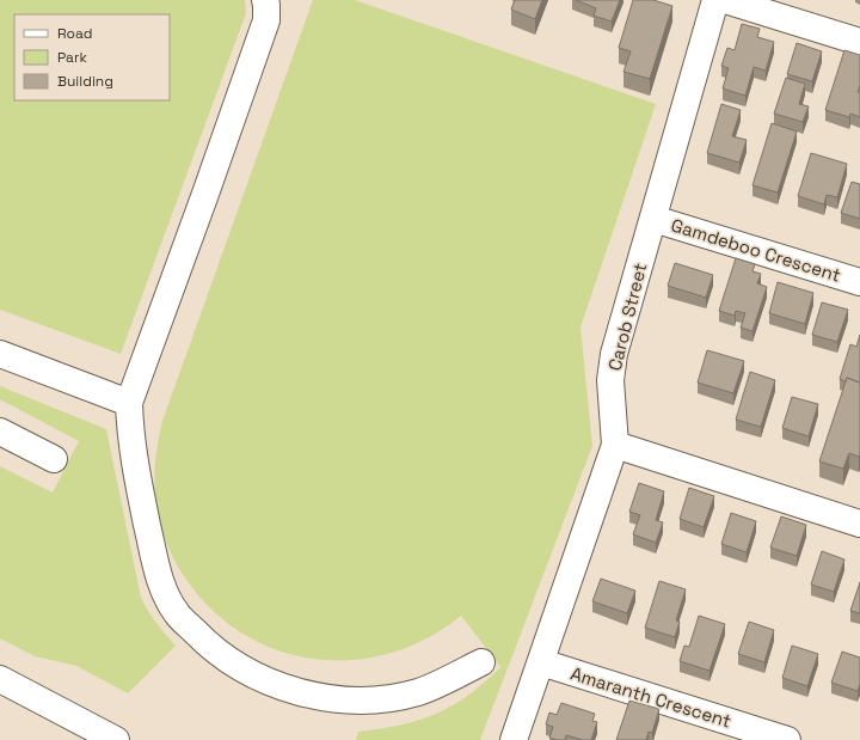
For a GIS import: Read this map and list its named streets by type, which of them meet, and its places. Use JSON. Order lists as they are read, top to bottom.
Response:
{
  "streets": {
    "street": ["Gamdeboo Crescent", "Carob Street", "Amaranth Crescent"]
  },
  "crossings": [
    ["Gamdeboo Crescent", "Carob Street"],
    ["Carob Street", "Amaranth Crescent"]
  ],
  "legend": ["Road", "Park", "Building"]
}
